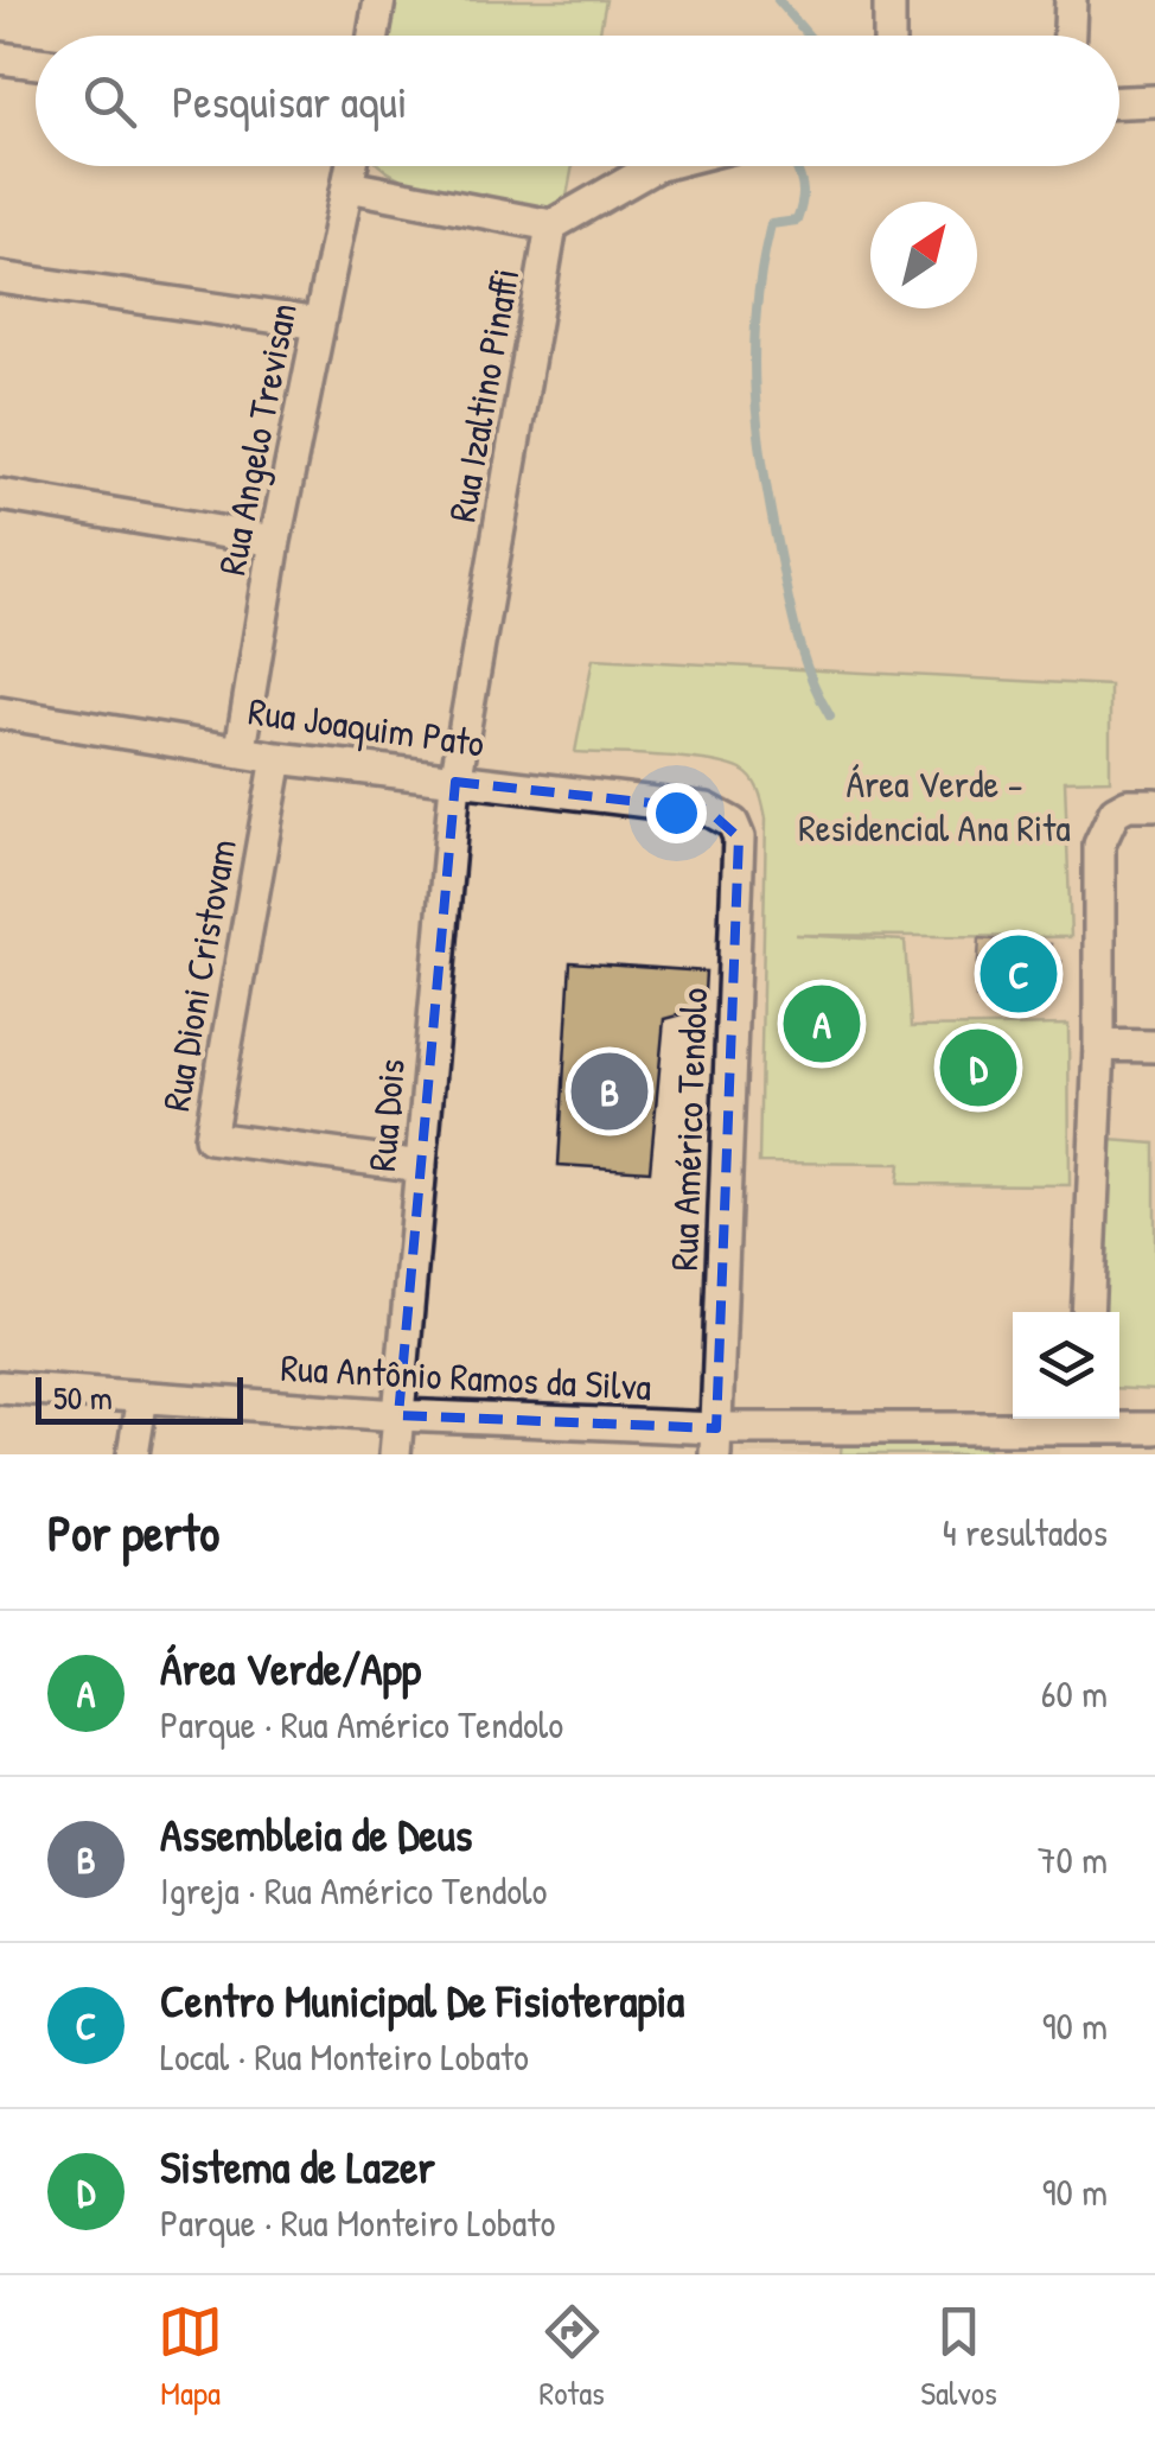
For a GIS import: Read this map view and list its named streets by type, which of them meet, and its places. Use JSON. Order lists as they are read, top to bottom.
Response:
{
  "streets": {
    "street": [
      "Rua Izaltino Pinaffi",
      "Rua Angelo Trevisan",
      "Rua Joaquim Pato",
      "Rua Dioni Cristovam",
      "Rua Dois",
      "Rua Américo Tendolo",
      "Rua Antônio Ramos da Silva"
    ]
  },
  "crossings": [
    ["Rua Izaltino Pinaffi", "Rua Angelo Trevisan"],
    ["Rua Izaltino Pinaffi", "Rua Joaquim Pato"],
    ["Rua Izaltino Pinaffi", "Rua Dois"],
    ["Rua Angelo Trevisan", "Rua Joaquim Pato"],
    ["Rua Joaquim Pato", "Rua Dioni Cristovam"],
    ["Rua Joaquim Pato", "Rua Dois"],
    ["Rua Joaquim Pato", "Rua Américo Tendolo"],
    ["Rua Dioni Cristovam", "Rua Dois"],
    ["Rua Dois", "Rua Antônio Ramos da Silva"],
    ["Rua Américo Tendolo", "Rua Antônio Ramos da Silva"]
  ],
  "parks": ["Área Verde - Residencial Ana Rita"],
  "scale_bar": "50 m",
  "north": "top right",
  "page": {
    "search": "Pesquisar aqui",
    "pins": [
      "C",
      "A",
      "D",
      "B"
    ],
    "scale": "50 m",
    "heading": ["Por perto", "4 resultados"],
    "list": [
      {
        "mark": "A",
        "name": "Área Verde/App",
        "note": "Parque · Rua Américo Tendolo",
        "value": "60 m"
      },
      {
        "mark": "B",
        "name": "Assembleia de Deus",
        "note": "Igreja · Rua Américo Tendolo",
        "value": "70 m"
      },
      {
        "mark": "C",
        "name": "Centro Municipal De Fisioterapia",
        "note": "Local · Rua Monteiro Lobato",
        "value": "90 m"
      },
      {
        "mark": "D",
        "name": "Sistema de Lazer",
        "note": "Parque · Rua Monteiro Lobato",
        "value": "90 m"
      }
    ],
    "nav": ["Mapa", "Rotas", "Salvos"]
  }
}
